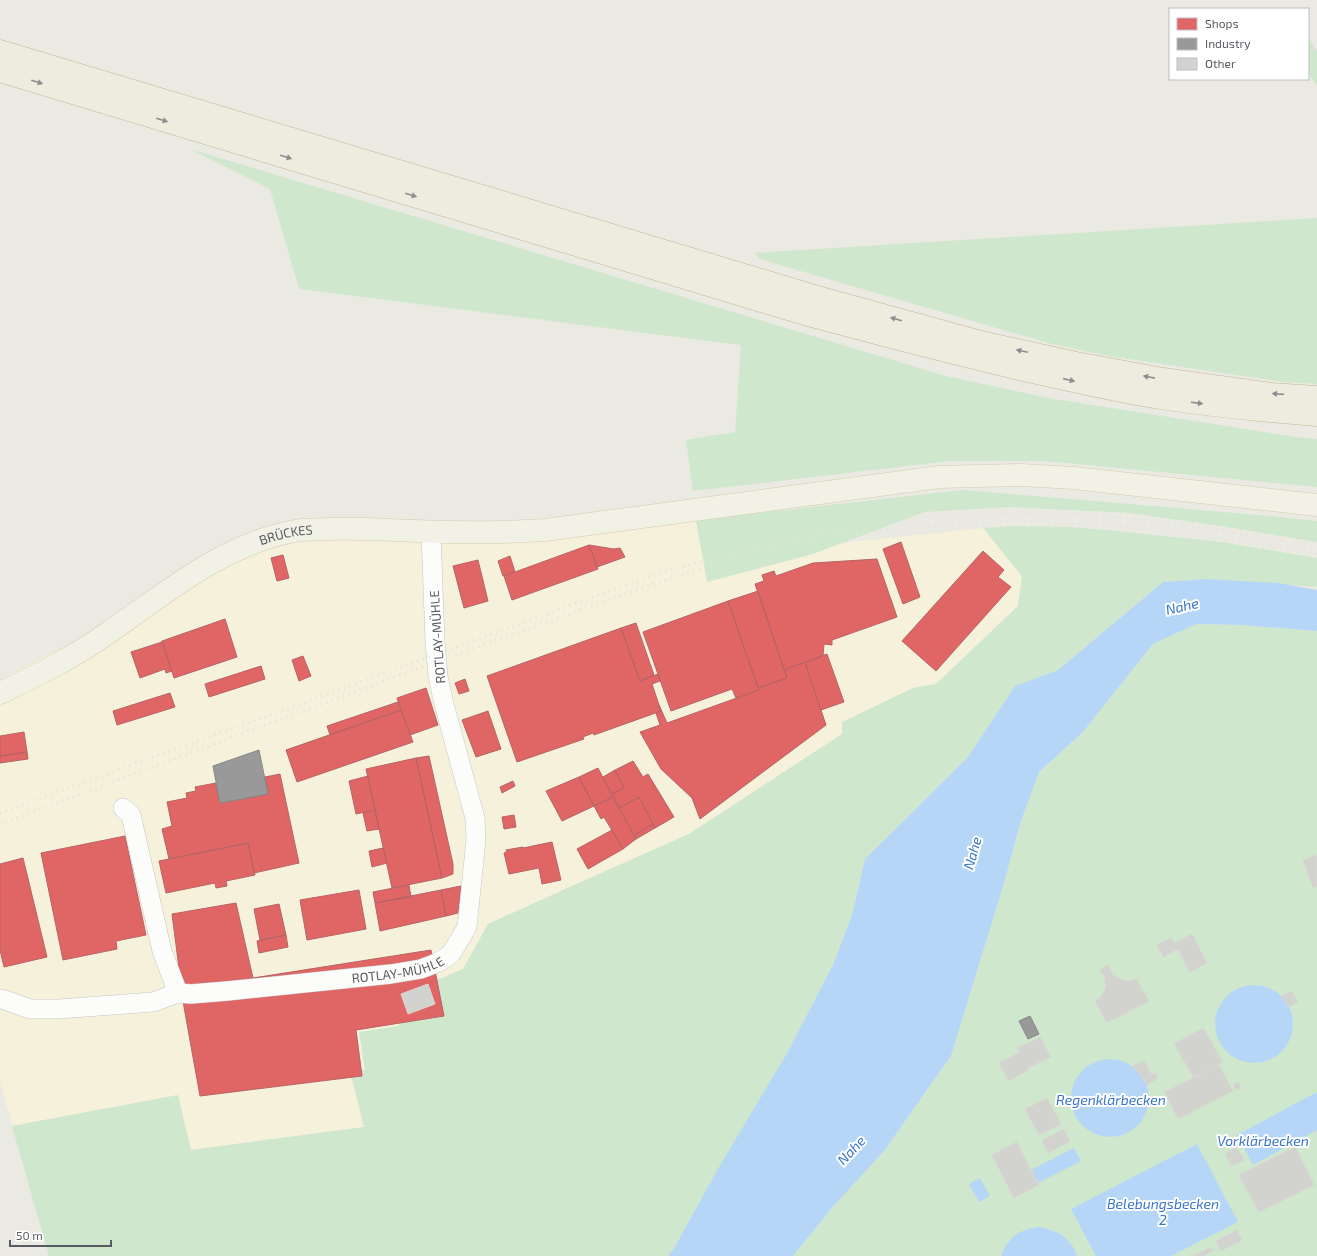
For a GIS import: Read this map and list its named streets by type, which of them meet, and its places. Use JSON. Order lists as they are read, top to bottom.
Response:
{
  "streets": {
    "main road": ["BRÜCKES"],
    "street": ["ROTLAY-MÜHLE"]
  },
  "crossings": [
    ["BRÜCKES", "ROTLAY-MÜHLE"]
  ],
  "water": [
    "Nahe",
    "Regenklärbecken",
    "Vorklärbecken",
    "Belebungsbecken 2"
  ],
  "legend": ["Shops", "Industry", "Other"],
  "scale_bar": "50 m"
}
